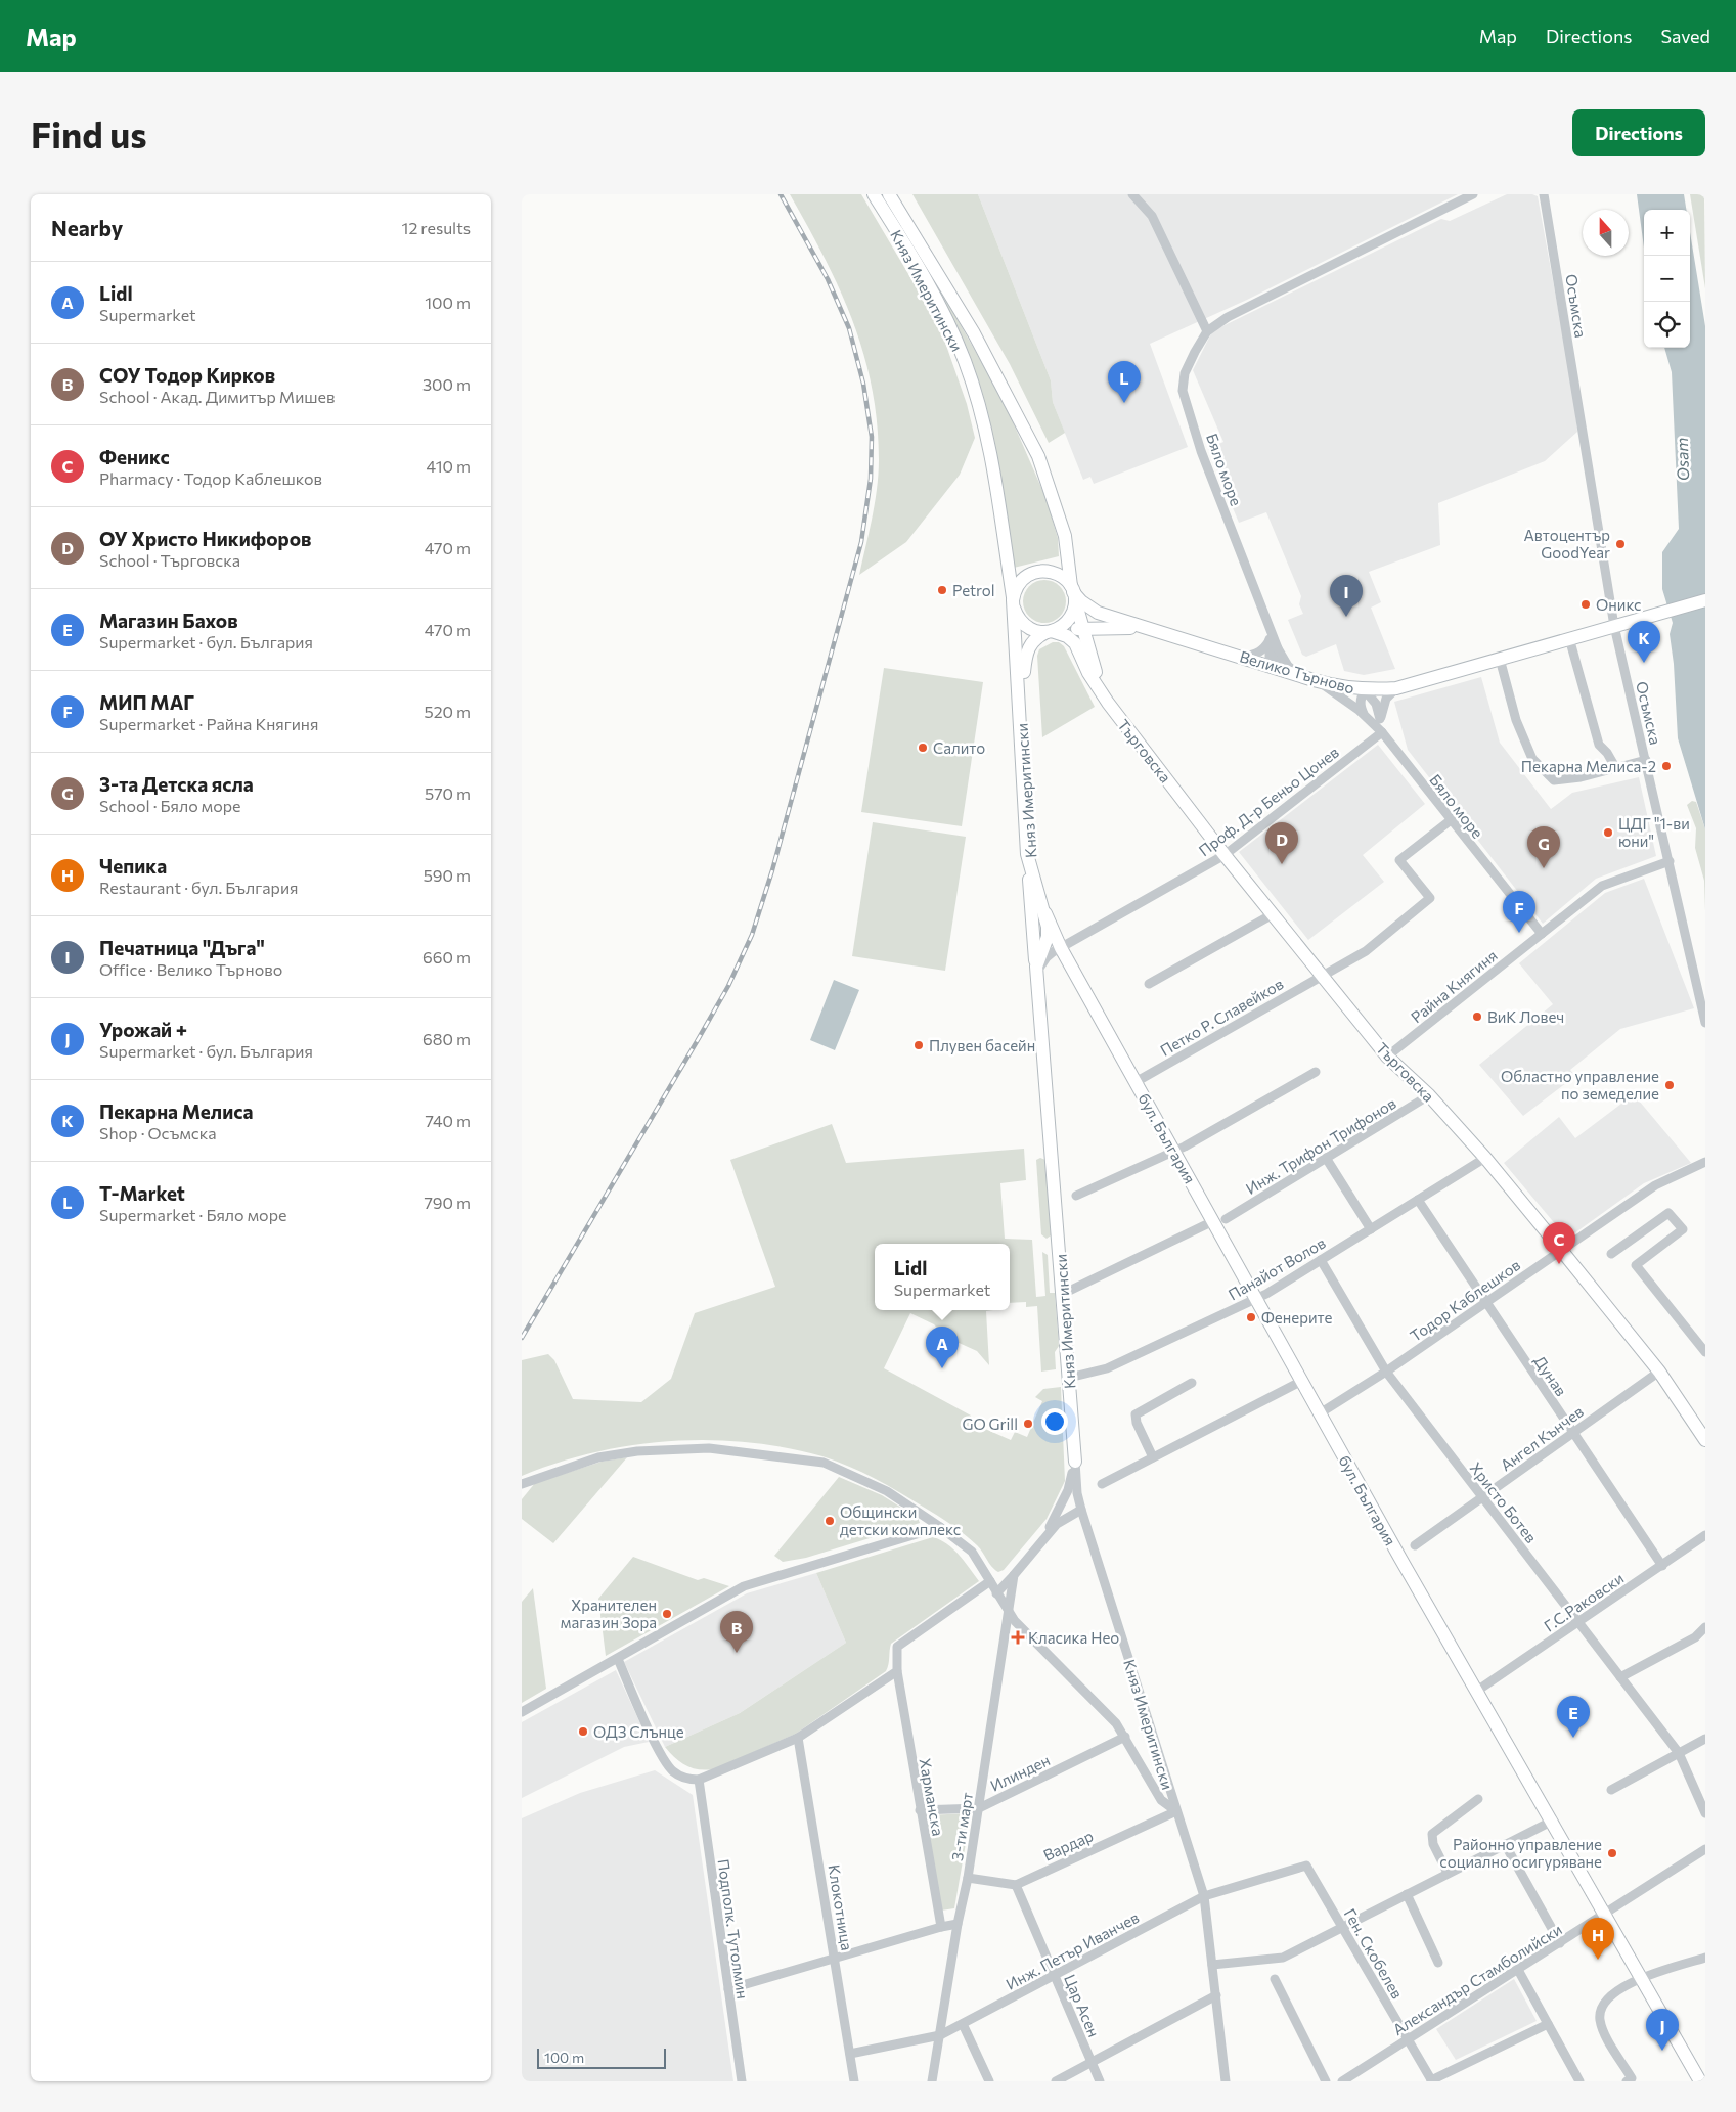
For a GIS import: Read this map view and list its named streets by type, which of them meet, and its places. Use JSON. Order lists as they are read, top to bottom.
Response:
{
  "streets": {
    "street": [
      "Княз Имеритински",
      "Осъмска",
      "Бяло море",
      "Велико Търново",
      "Търговска",
      "Проф. Д-р Беньо Цонев",
      "Райна Княгиня",
      "Петко Р. Славейков",
      "бул. България",
      "Инж. Трифон Трифонов",
      "Панайот Волов",
      "Тодор Каблешков",
      "Дунав",
      "Ангел Кънчев",
      "Христо Ботев",
      "Г.С.Раковски",
      "Илинден",
      "Харманска",
      "3-ти март",
      "Вардар",
      "Клокотница",
      "Подполк. Тутолмин",
      "Инж. Петър Иванчев",
      "Ген. Скобелев",
      "Александър Стамболийски",
      "Цар Асен"
    ]
  },
  "crossings": [
    ["Княз Имеритински", "Велико Търново"],
    ["Княз Имеритински", "Проф. Д-р Беньо Цонев"],
    ["Княз Имеритински", "бул. България"],
    ["Княз Имеритински", "Инж. Трифон Трифонов"],
    ["Княз Имеритински", "Панайот Волов"],
    ["Княз Имеритински", "Вардар"],
    ["Княз Имеритински", "Инж. Петър Иванчев"],
    ["Осъмска", "Велико Търново"],
    ["Осъмска", "Райна Княгиня"],
    ["Бяло море", "Велико Търново"],
    ["Бяло море", "Проф. Д-р Беньо Цонев"],
    ["Бяло море", "Райна Княгиня"],
    ["Бяло море", "Петко Р. Славейков"],
    ["Търговска", "Проф. Д-р Беньо Цонев"],
    ["Търговска", "Райна Княгиня"],
    ["Търговска", "Петко Р. Славейков"],
    ["Търговска", "Инж. Трифон Трифонов"],
    ["Търговска", "Панайот Волов"],
    ["Търговска", "Тодор Каблешков"],
    ["Търговска", "Ангел Кънчев"],
    ["Проф. Д-р Беньо Цонев", "бул. България"],
    ["Петко Р. Славейков", "бул. България"],
    ["бул. България", "Инж. Трифон Трифонов"],
    ["бул. България", "Панайот Волов"],
    ["бул. България", "Тодор Каблешков"],
    ["бул. България", "Г.С.Раковски"],
    ["бул. България", "Александър Стамболийски"],
    ["Панайот Волов", "Дунав"],
    ["Панайот Волов", "Христо Ботев"],
    ["Тодор Каблешков", "Дунав"],
    ["Тодор Каблешков", "Христо Ботев"],
    ["Дунав", "Ангел Кънчев"],
    ["Дунав", "Г.С.Раковски"],
    ["Ангел Кънчев", "Христо Ботев"],
    ["Христо Ботев", "Г.С.Раковски"],
    ["Илинден", "Харманска"],
    ["Илинден", "3-ти март"],
    ["3-ти март", "Инж. Петър Иванчев"],
    ["Вардар", "Цар Асен"],
    ["Клокотница", "Инж. Петър Иванчев"],
    ["Инж. Петър Иванчев", "Ген. Скобелев"],
    ["Инж. Петър Иванчев", "Цар Асен"],
    ["Ген. Скобелев", "Александър Стамболийски"]
  ],
  "water": ["Osam"],
  "places": {
    "other": [
      "Автоцентър GoodYear",
      "Petrol",
      "Оникс",
      "Салито",
      "Пекарна Мелиса-2",
      "ЦДГ \"1-ви юни\"",
      "ВиК Ловеч",
      "Плувен басейн",
      "Областно управление по земеделие",
      "Фенерите",
      "GO Grill",
      "Общински детски комплекс",
      "Хранителен магазин Зора",
      "ОДЗ Слънце",
      "Районно управление социално осигуряване"
    ],
    "health": ["Класика Нео"]
  },
  "scale_bar": "100 m",
  "north": "top",
  "page": {
    "header": "Map",
    "nav": ["Map", "Directions", "Saved"],
    "buttons": "Directions",
    "title": "Find us",
    "heading": ["Nearby", "12 results"],
    "map_buttons": ["+", "−"],
    "list": [
      {
        "mark": "A",
        "name": "Lidl",
        "note": "Supermarket",
        "value": "100 m"
      },
      {
        "mark": "B",
        "name": "СОУ Тодор Кирков",
        "note": "School · Акад. Димитър Мишев",
        "value": "300 m"
      },
      {
        "mark": "C",
        "name": "Феникс",
        "note": "Pharmacy · Тодор Каблешков",
        "value": "410 m"
      },
      {
        "mark": "D",
        "name": "ОУ Христо Никифоров",
        "note": "School · Търговска",
        "value": "470 m"
      },
      {
        "mark": "E",
        "name": "Магазин Бахов",
        "note": "Supermarket · бул. България",
        "value": "470 m"
      },
      {
        "mark": "F",
        "name": "МИП МАГ",
        "note": "Supermarket · Райна Княгиня",
        "value": "520 m"
      },
      {
        "mark": "G",
        "name": "3-та Детска ясла",
        "note": "School · Бяло море",
        "value": "570 m"
      },
      {
        "mark": "H",
        "name": "Чепика",
        "note": "Restaurant · бул. България",
        "value": "590 m"
      },
      {
        "mark": "I",
        "name": "Печатница \"Дъга\"",
        "note": "Office · Велико Търново",
        "value": "660 m"
      },
      {
        "mark": "J",
        "name": "Урожай +",
        "note": "Supermarket · бул. България",
        "value": "680 m"
      },
      {
        "mark": "K",
        "name": "Пекарна Мелиса",
        "note": "Shop · Осъмска",
        "value": "740 m"
      },
      {
        "mark": "L",
        "name": "T-Market",
        "note": "Supermarket · Бяло море",
        "value": "790 m"
      }
    ],
    "pins": [
      "L",
      "I",
      "K",
      "D",
      "G",
      "F",
      "C",
      "A",
      "B",
      "E",
      "H",
      "J"
    ],
    "popup": ["Lidl", "Supermarket"],
    "scale": "100 m"
  }
}
